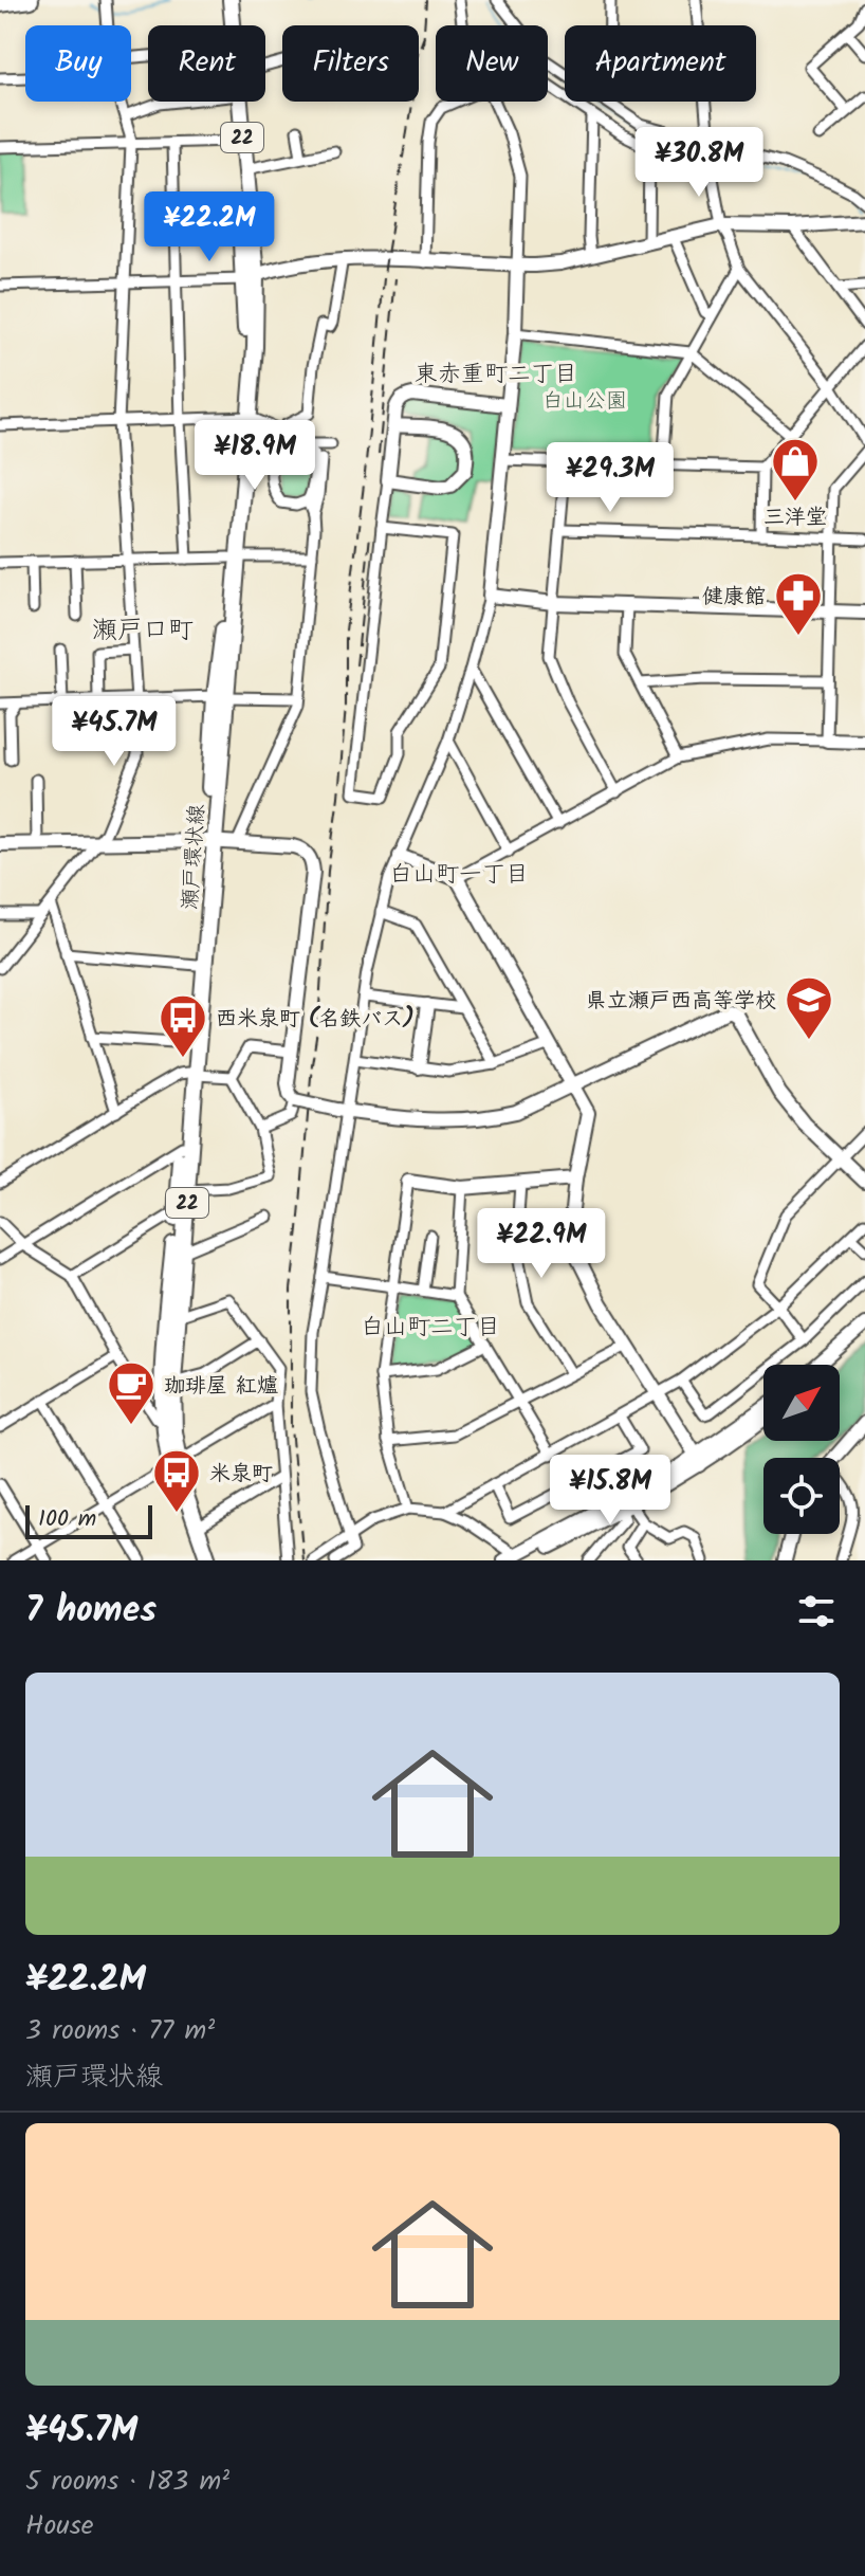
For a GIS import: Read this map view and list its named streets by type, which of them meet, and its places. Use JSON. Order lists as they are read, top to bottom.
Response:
{
  "streets": {
    "main road": ["22", "瀬戸環状線"]
  },
  "districts": [
    "東赤重町二丁目",
    "瀬戸口町",
    "白山町一丁目",
    "白山町二丁目"
  ],
  "parks": ["白山公園"],
  "places": {
    "shop": ["三洋堂"],
    "pharmacy": ["健康館"],
    "school or university": ["県立瀬戸西高等学校"],
    "bus stop": ["西米泉町 (名鉄バス)", "米泉町"],
    "cafe": ["珈琲屋 紅爐"]
  },
  "scale_bar": "100 m",
  "north": "top right",
  "page": {
    "chip": [
      "Buy",
      "Rent",
      "Filters",
      "New",
      "Apartment"
    ],
    "price": [
      "¥30.8M",
      "¥22.2M",
      "¥18.9M",
      "¥29.3M",
      "¥45.7M",
      "¥22.9M",
      "¥15.8M"
    ],
    "scale": "100 m",
    "heading": "7 homes",
    "list": [
      {
        "name": "¥22.2M",
        "note": "3 rooms · 77 m² · 瀬戸環状線"
      },
      {
        "name": "¥45.7M",
        "note": "5 rooms · 183 m² · House"
      }
    ]
  }
}
